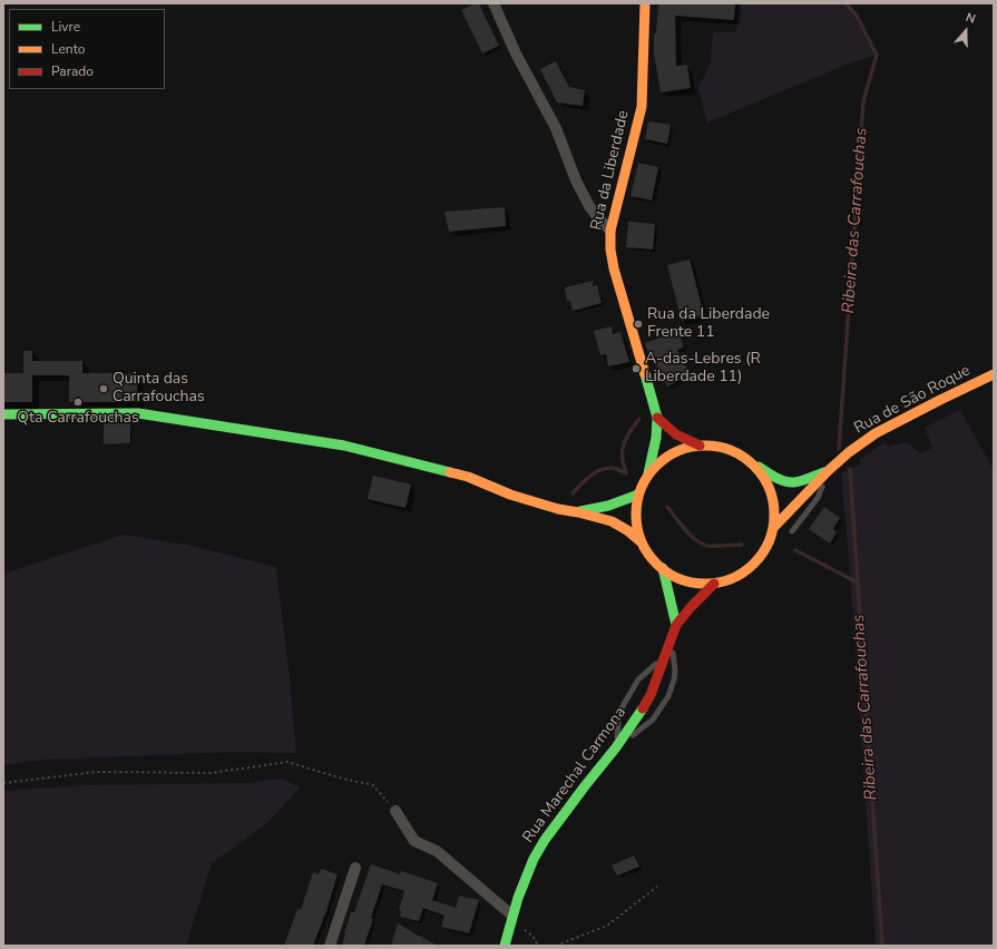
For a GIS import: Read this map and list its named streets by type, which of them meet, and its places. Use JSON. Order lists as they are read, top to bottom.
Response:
{
  "streets": {
    "main road": ["Rua da Liberdade", "Rua de São Roque", "Rua Marechal Carmona"]
  },
  "crossings": [
    ["Rua da Liberdade", "Rua de São Roque"],
    ["Rua da Liberdade", "Rua Marechal Carmona"],
    ["Rua de São Roque", "Rua Marechal Carmona"]
  ],
  "water": ["Ribeira das Carrafouchas"],
  "places": [
    "Rua da Liberdade Frente 11",
    "A-das-Lebres (R Liberdade 11)",
    "Quinta das Carrafouchas",
    "Qta Carrafouchas"
  ],
  "legend": ["Livre", "Lento", "Parado"],
  "north": "top"
}
